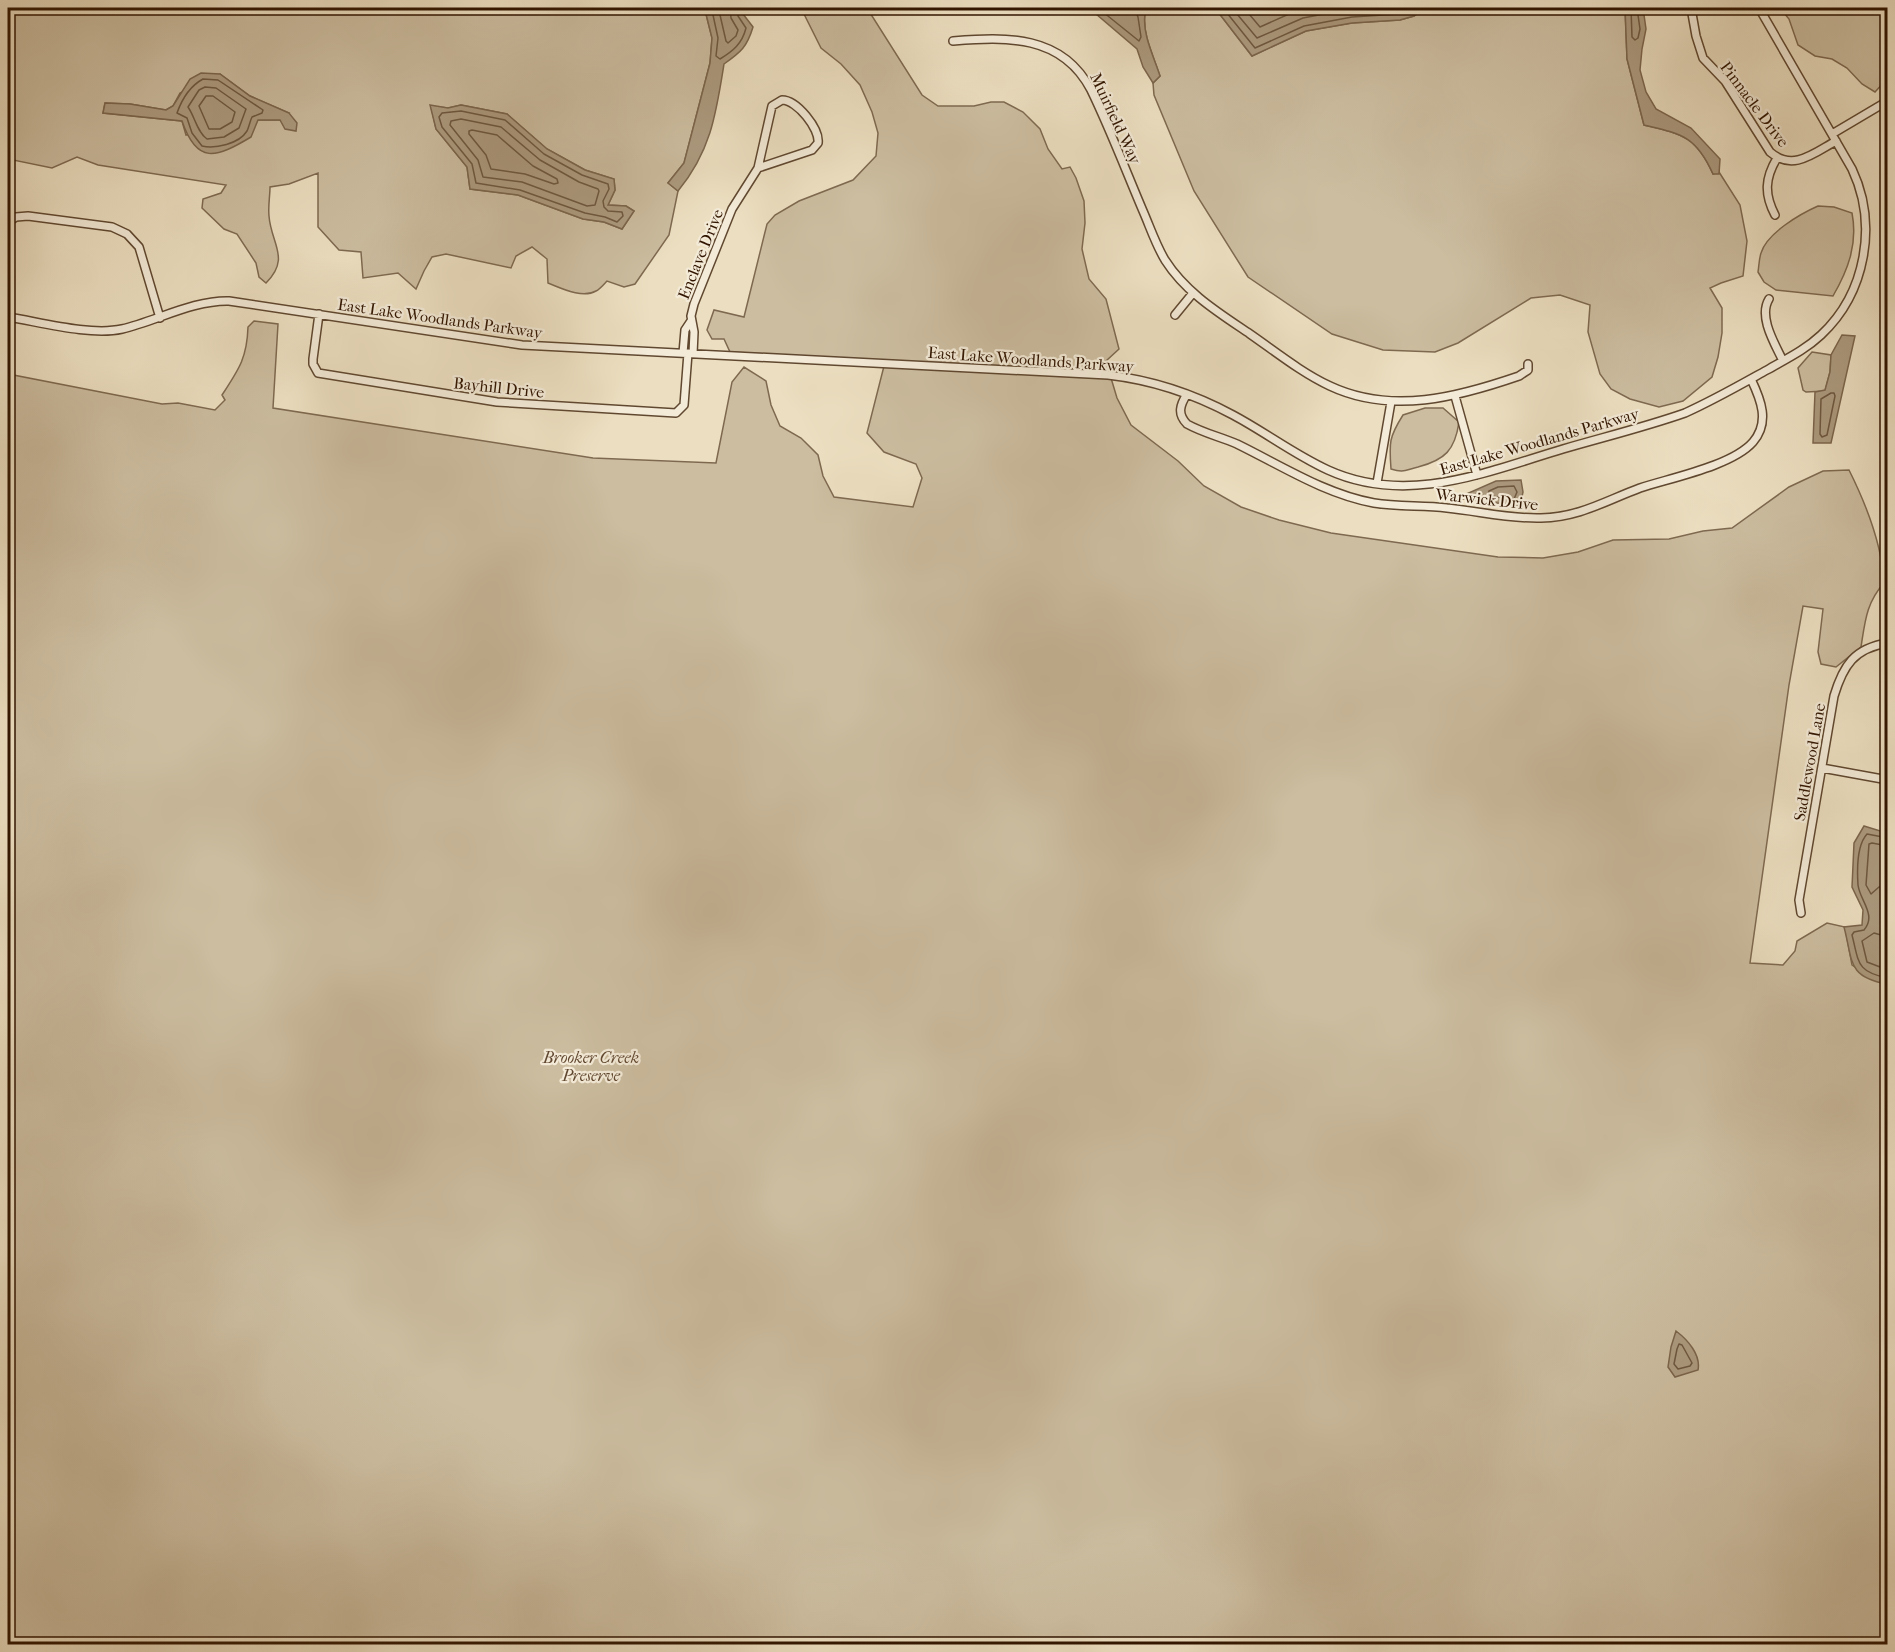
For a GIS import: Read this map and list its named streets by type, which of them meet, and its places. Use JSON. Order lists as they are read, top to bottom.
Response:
{
  "streets": {
    "street": [
      "Pinnacle Drive",
      "Muirfield Way",
      "Enclave Drive",
      "East Lake Woodlands Parkway",
      "Bayhill Drive",
      "Warwick Drive",
      "Saddlewood Lane"
    ]
  },
  "crossings": [
    ["Pinnacle Drive", "East Lake Woodlands Parkway"],
    ["Enclave Drive", "East Lake Woodlands Parkway"],
    ["Enclave Drive", "Bayhill Drive"],
    ["East Lake Woodlands Parkway", "Bayhill Drive"],
    ["East Lake Woodlands Parkway", "Warwick Drive"]
  ],
  "parks": ["Brooker Creek Preserve"]
}
